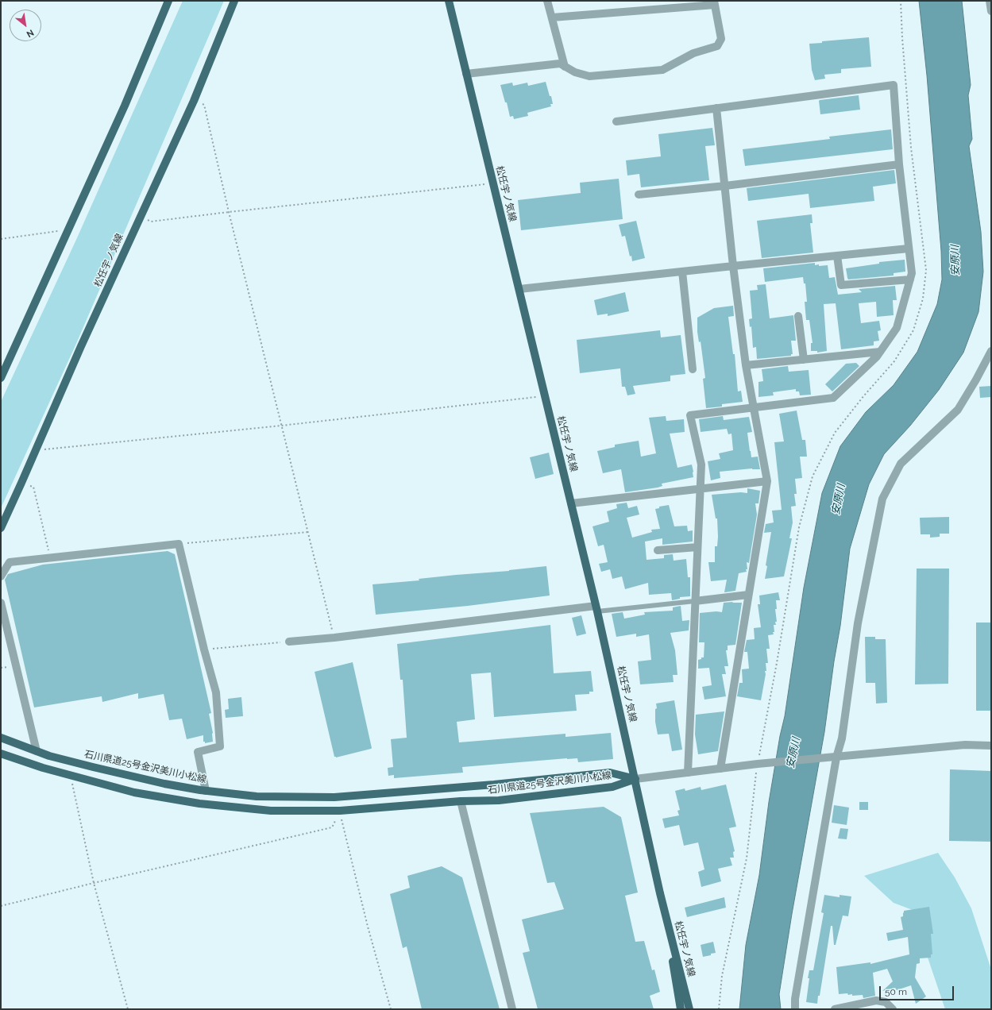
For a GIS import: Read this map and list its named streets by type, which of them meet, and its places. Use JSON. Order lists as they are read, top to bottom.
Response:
{
  "streets": {
    "main road": ["松任宇ノ気線", "石川県道25号金沢美川小松線"]
  },
  "crossings": [
    ["松任宇ノ気線", "石川県道25号金沢美川小松線"]
  ],
  "water": ["安原川"],
  "scale_bar": "50 m",
  "north": "bottom right"
}
